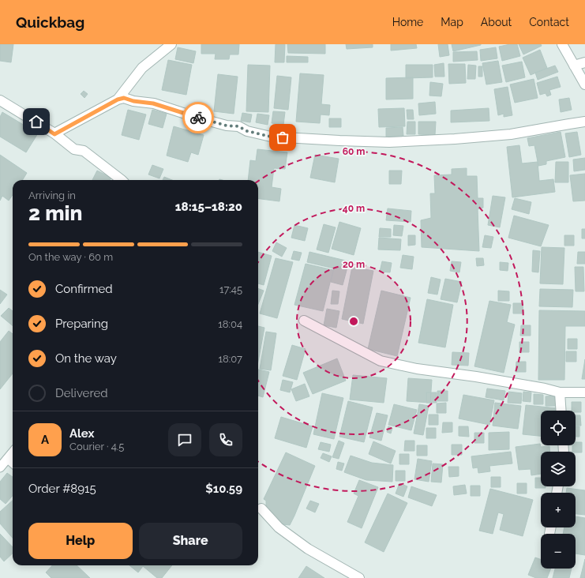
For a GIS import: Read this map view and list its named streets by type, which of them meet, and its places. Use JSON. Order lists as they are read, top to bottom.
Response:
{
  "page": {
    "header": "Quickbag",
    "nav": [
      "Home",
      "Map",
      "About",
      "Contact"
    ],
    "heading": ["2 min", "Arriving in", "18:15–18:20"],
    "panel": [
      "Alex",
      "Courier · 4.5",
      "Order #8915",
      "$10.59"
    ],
    "bar": "On the way · 60 m",
    "list": [
      ["Confirmed", "17:45"],
      ["Preparing", "18:04"],
      ["On the way", "18:07"],
      "Delivered"
    ],
    "map_buttons": ["+", "−"],
    "round": "A",
    "buttons": ["Help", "Share"]
  },
  "rings": ["60 m", "40 m", "20 m"]
}
